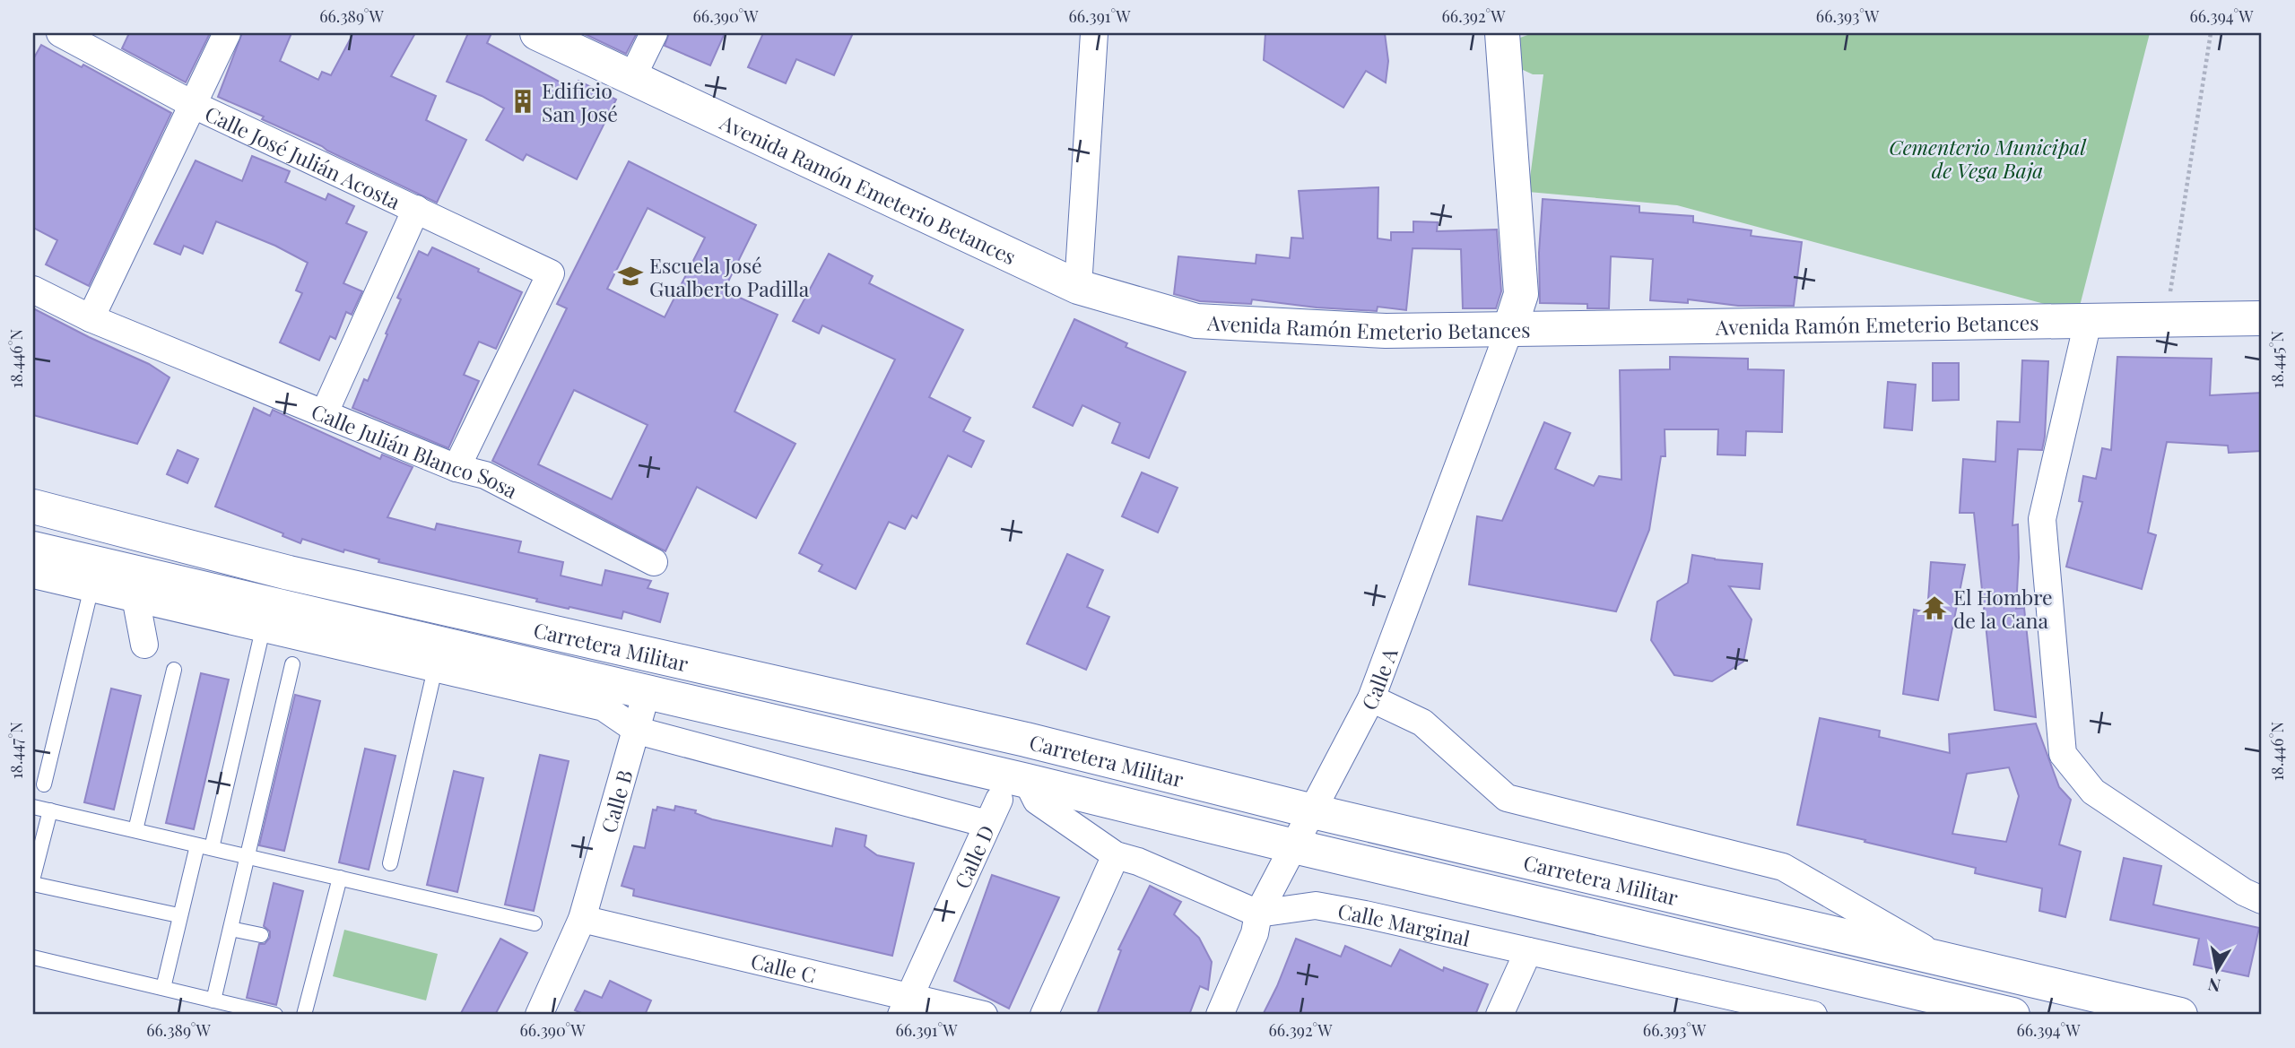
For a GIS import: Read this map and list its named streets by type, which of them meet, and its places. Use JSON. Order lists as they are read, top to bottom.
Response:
{
  "streets": {
    "main road": ["Avenida Ramón Emeterio Betances", "Carretera Militar"],
    "street": [
      "Calle José Julián Acosta",
      "Calle Julián Blanco Sosa",
      "Calle A",
      "Calle B",
      "Calle D",
      "Calle Marginal",
      "Calle C"
    ]
  },
  "crossings": [
    ["Calle José Julián Acosta", "Calle Julián Blanco Sosa"],
    ["Avenida Ramón Emeterio Betances", "Calle A"],
    ["Carretera Militar", "Calle A"],
    ["Carretera Militar", "Calle B"],
    ["Calle A", "Calle Marginal"],
    ["Calle B", "Calle C"],
    ["Calle D", "Calle C"]
  ],
  "parks": ["Cementerio Municipal de Vega Baja"],
  "places": {
    "building": ["Edificio San José"],
    "school or university": ["Escuela José Gualberto Padilla"],
    "temple": ["El Hombre de la Cana"]
  },
  "north": "bottom",
  "coordinates": [
    "66.389°W",
    "66.390°W",
    "66.391°W",
    "66.392°W",
    "66.393°W",
    "66.394°W",
    "18.446°N",
    "18.445°N",
    "18.447°N"
  ]
}
